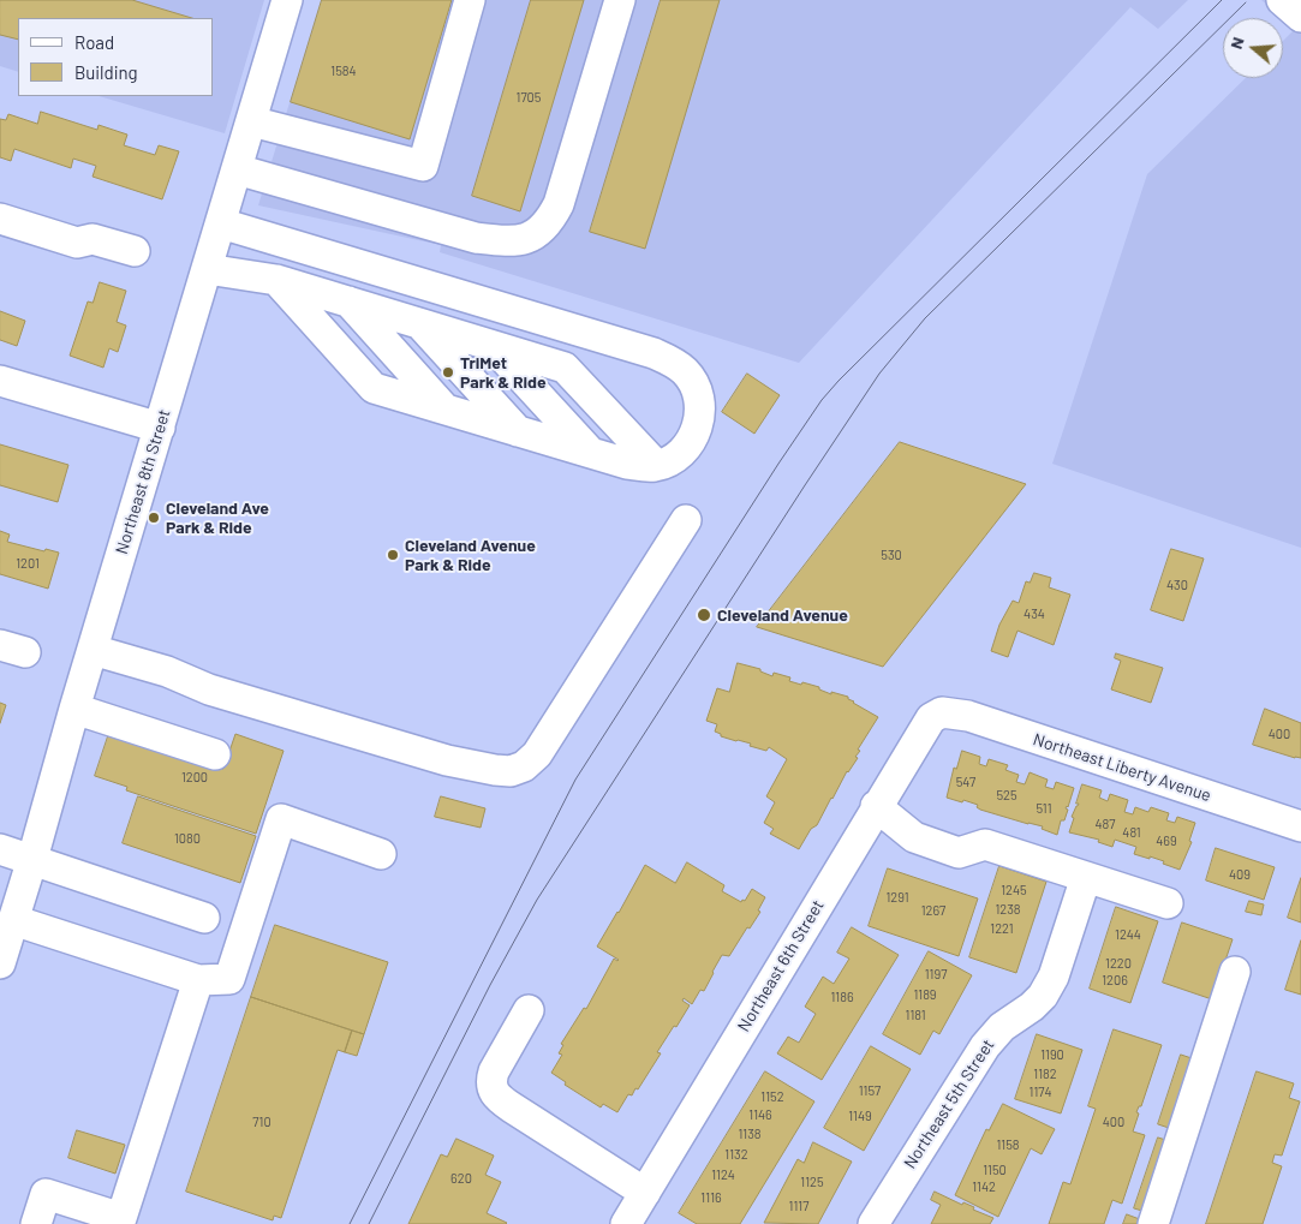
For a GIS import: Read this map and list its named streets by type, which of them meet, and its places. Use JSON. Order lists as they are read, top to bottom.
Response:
{
  "streets": {
    "street": [
      "Northeast 8th Street",
      "Northeast Liberty Avenue",
      "Northeast 6th Street",
      "Northeast 5th Street"
    ]
  },
  "crossings": [
    ["Northeast Liberty Avenue", "Northeast 6th Street"]
  ],
  "places": [
    "TriMet Park & Ride",
    "Cleveland Ave Park & Ride",
    "Cleveland Avenue Park & Ride",
    "Cleveland Avenue"
  ],
  "house_numbers": [
    "1584",
    "1705",
    "530",
    "1201",
    "430",
    "434",
    "400",
    "1200",
    "547",
    "525",
    "511",
    "487",
    "481",
    "1080",
    "469",
    "409",
    "1245",
    "1291",
    "1238",
    "1267",
    "1221",
    "1244",
    "1220",
    "1197",
    "1206",
    "1189",
    "1186",
    "1181",
    "1190",
    "1182",
    "1157",
    "1174",
    "1152",
    "1146",
    "1149",
    "710",
    "400",
    "1138",
    "1158",
    "1132",
    "1150",
    "1124",
    "620",
    "1125",
    "1142",
    "1116",
    "1117"
  ],
  "legend": ["Road", "Building"],
  "north": "left"
}
